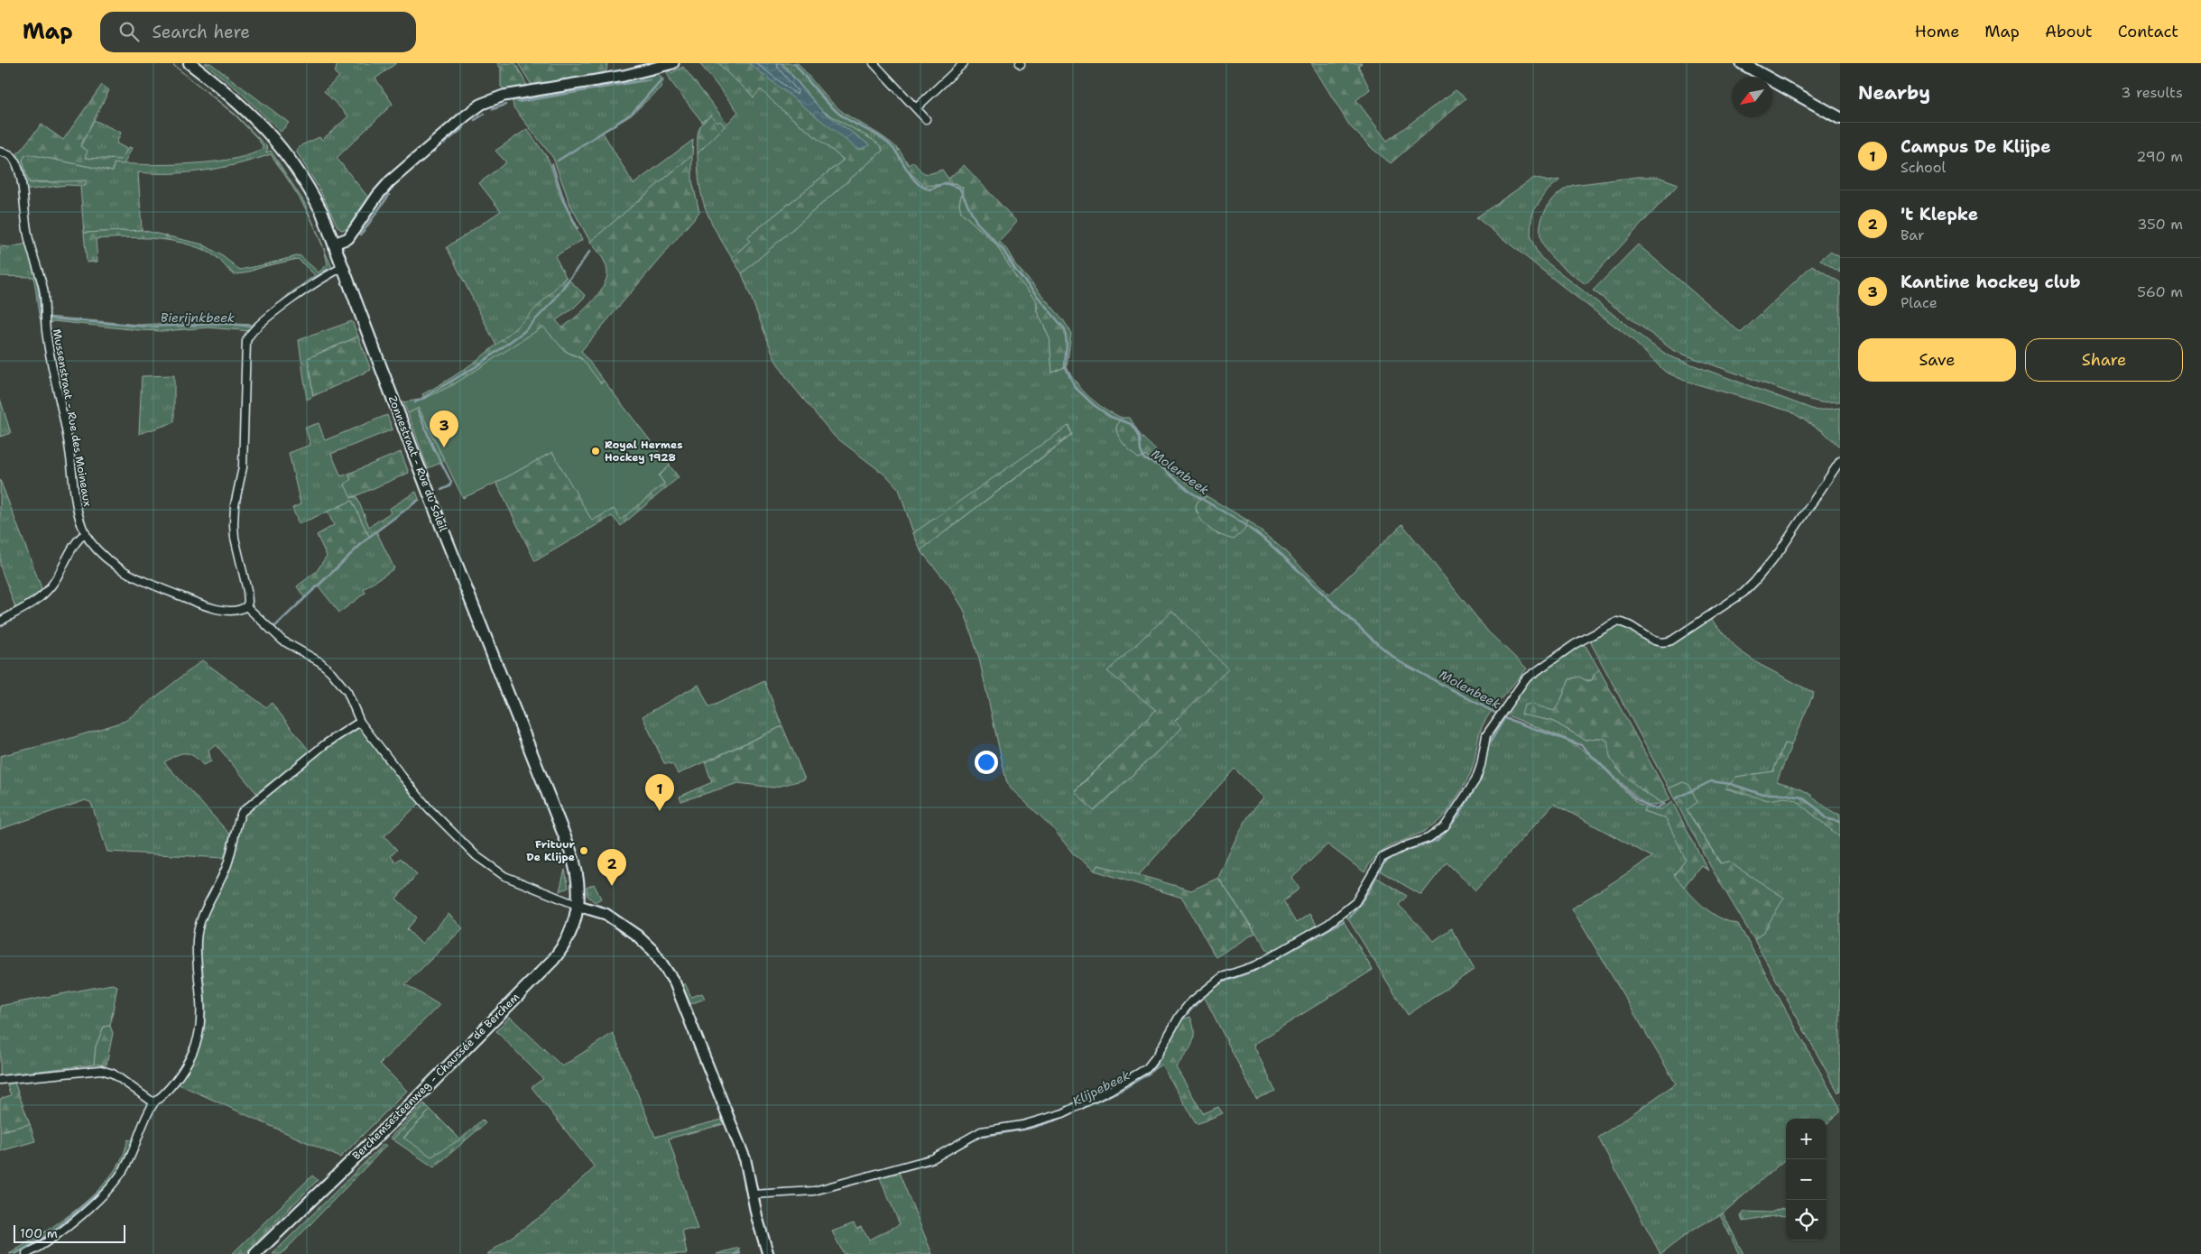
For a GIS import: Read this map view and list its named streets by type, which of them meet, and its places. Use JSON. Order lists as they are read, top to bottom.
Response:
{
  "streets": {
    "main road": ["Zonnestraat - Rue du Soleil", "Berchemsesteenweg - Chaussée de Berchem"],
    "street": ["Mussenstraat - Rue des Moineaux"]
  },
  "crossings": [
    ["Zonnestraat - Rue du Soleil", "Berchemsesteenweg - Chaussée de Berchem"]
  ],
  "water": ["Bierijnkbeek", "Molenbeek", "Klijpebeek"],
  "places": ["Royal Hermes Hockey 1928", "Frituur De Klijpe"],
  "scale_bar": "100 m",
  "north": "bottom left",
  "page": {
    "header": "Map",
    "search": "Search here",
    "nav": [
      "Home",
      "Map",
      "About",
      "Contact"
    ],
    "heading": ["Nearby", "3 results"],
    "list": [
      {
        "mark": "1",
        "name": "Campus De Klijpe",
        "note": "School",
        "value": "290 m"
      },
      {
        "mark": "2",
        "name": "'t Klepke",
        "note": "Bar",
        "value": "350 m"
      },
      {
        "mark": "3",
        "name": "Kantine hockey club",
        "note": "Place",
        "value": "560 m"
      }
    ],
    "buttons": ["Save", "Share"],
    "pins": ["3", "1", "2"],
    "map_buttons": ["+", "−"],
    "scale": "100 m"
  }
}
